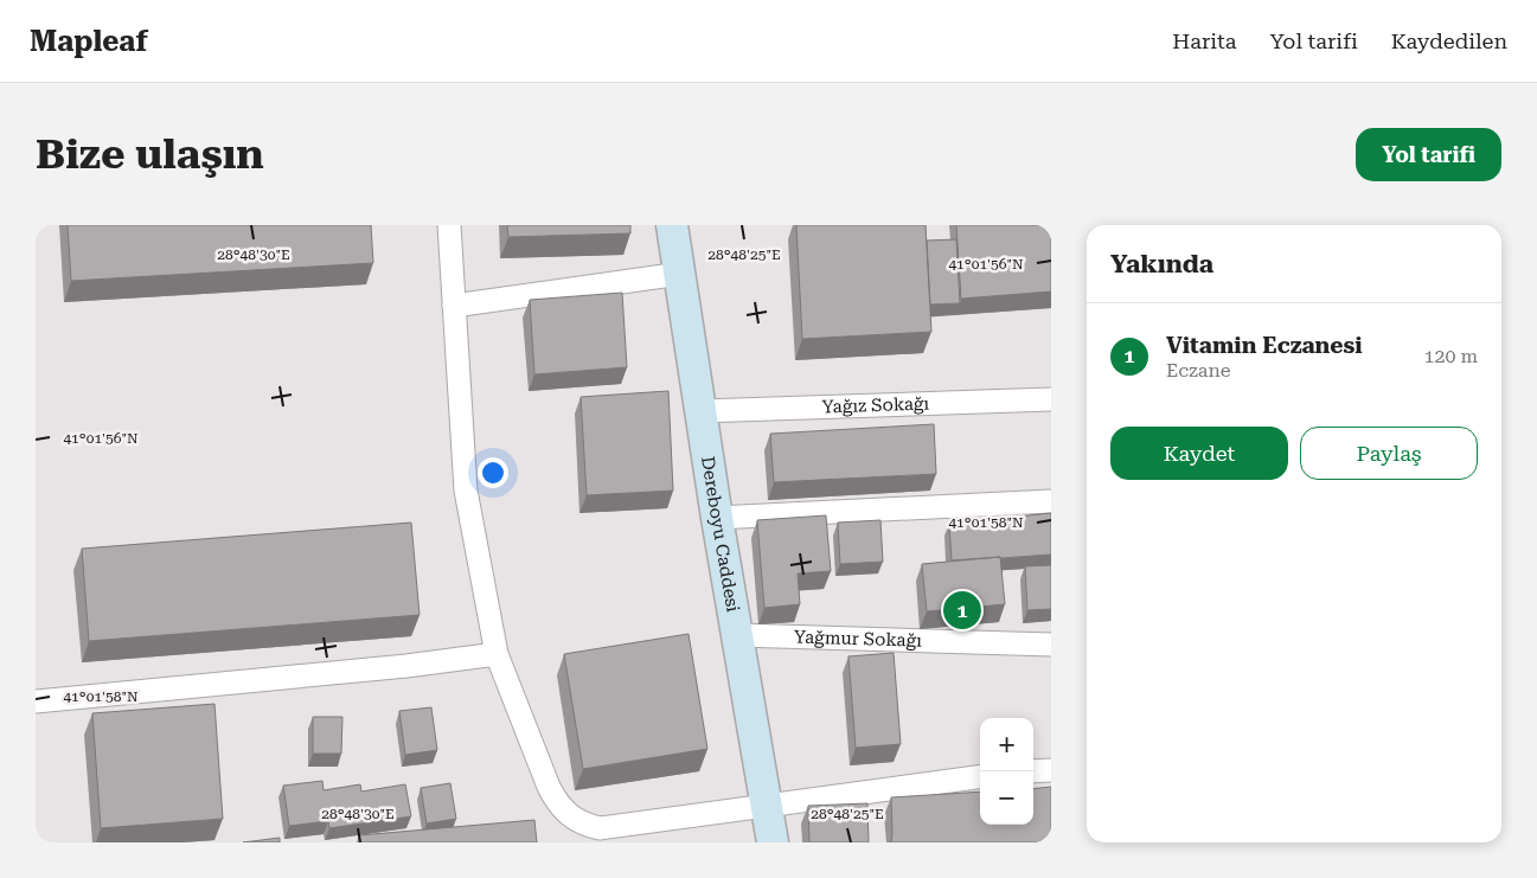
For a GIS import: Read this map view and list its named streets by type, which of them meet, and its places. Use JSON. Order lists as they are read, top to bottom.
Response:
{
  "streets": {
    "main road": ["Dereboyu Caddesi"],
    "street": ["Yağız Sokağı", "Yağmur Sokağı"]
  },
  "crossings": [
    ["Yağız Sokağı", "Dereboyu Caddesi"],
    ["Dereboyu Caddesi", "Yağmur Sokağı"]
  ],
  "page": {
    "header": "Mapleaf",
    "nav": ["Harita", "Yol tarifi", "Kaydedilen"],
    "buttons": [
      "Yol tarifi",
      ["Kaydet", "Paylaş"]
    ],
    "title": "Bize ulaşın",
    "heading": "Yakında",
    "list": [
      {
        "mark": "1",
        "name": "Vitamin Eczanesi",
        "note": "Eczane",
        "value": "120 m"
      }
    ],
    "pins": "1",
    "map_buttons": ["+", "−"]
  },
  "coordinates": [
    "28°48'30\"E",
    "28°48'25\"E",
    "41°01'56\"N",
    "41°01'58\"N"
  ]
}
